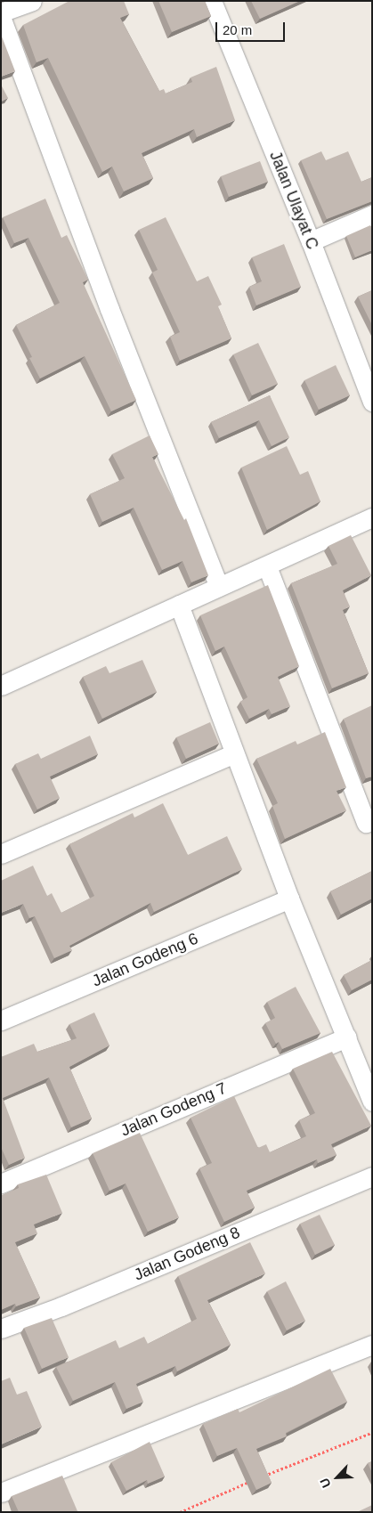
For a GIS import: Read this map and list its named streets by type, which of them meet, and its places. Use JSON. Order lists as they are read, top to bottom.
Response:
{
  "streets": {
    "street": [
      "Jalan Ulayat C",
      "Jalan Godeng 6",
      "Jalan Godeng 7",
      "Jalan Godeng 8"
    ]
  },
  "scale_bar": "20 m",
  "north": "bottom left"
}
